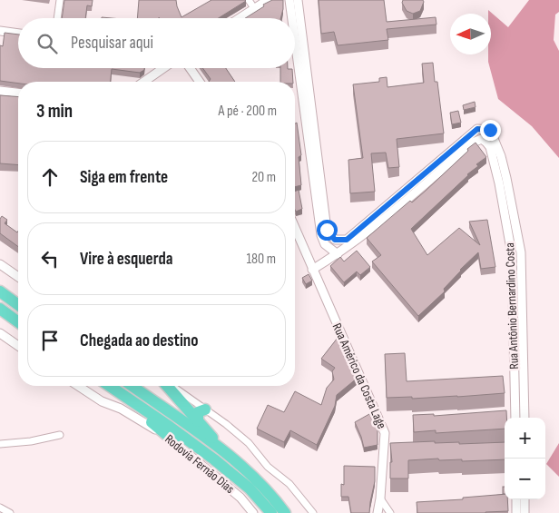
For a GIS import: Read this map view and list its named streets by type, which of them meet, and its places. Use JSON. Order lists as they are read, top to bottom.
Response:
{
  "streets": {
    "highway": ["Rodovia Fernão Dias"],
    "street": ["Rua Antônio Bernardino Costa", "Rua Américo da Costa Lage"]
  },
  "crossings": [
    ["Rua Antônio Bernardino Costa", "Rua Américo da Costa Lage"]
  ],
  "north": "left",
  "page": {
    "search": "Pesquisar aqui",
    "heading": ["3 min", "A pé · 200 m"],
    "list": [
      ["Siga em frente", "20 m"],
      ["Vire à esquerda", "180 m"],
      "Chegada ao destino"
    ],
    "map_buttons": ["+", "−"]
  }
}
